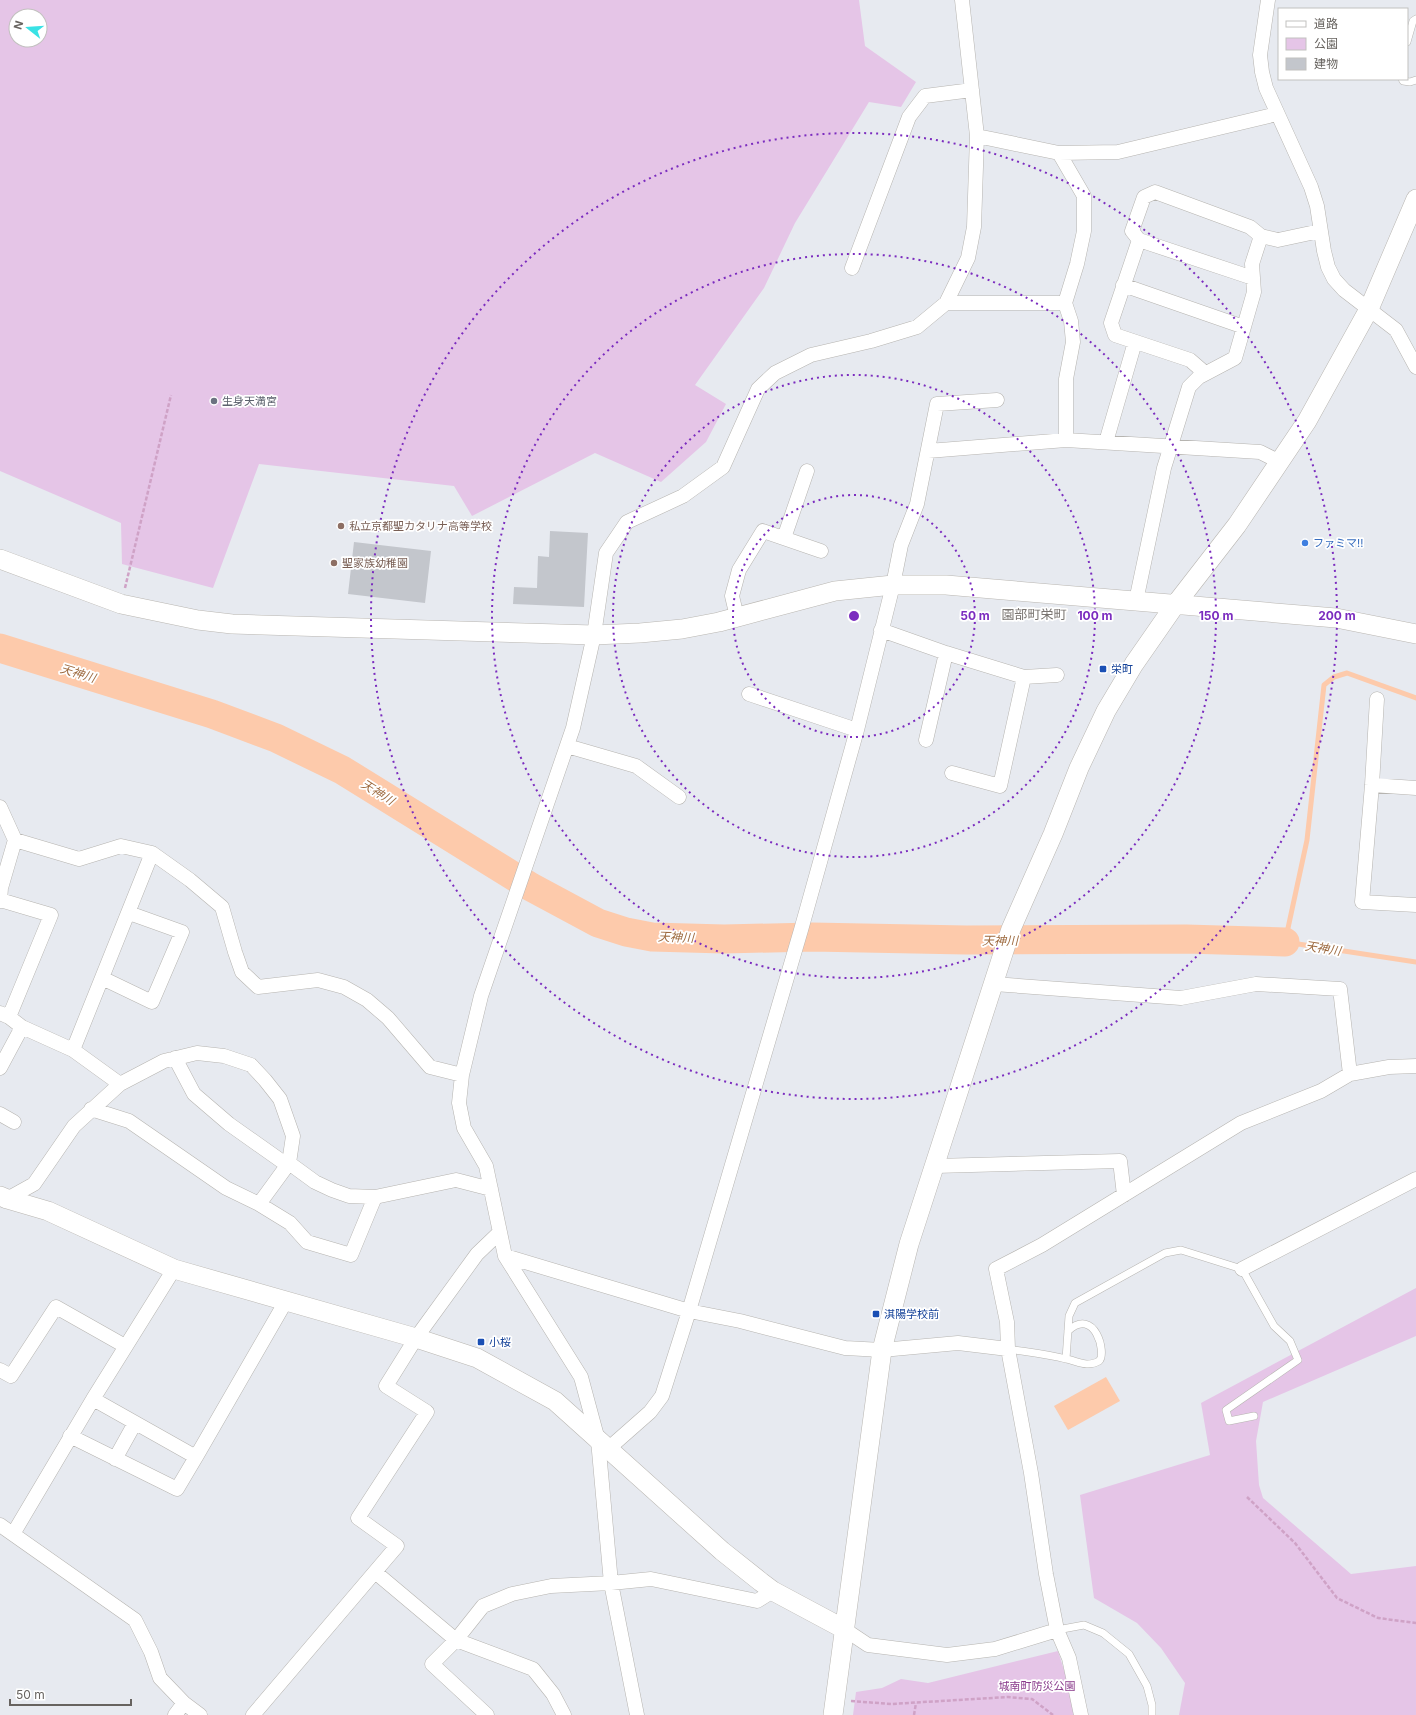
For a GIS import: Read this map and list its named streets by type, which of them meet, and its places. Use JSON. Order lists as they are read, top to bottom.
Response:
{
  "districts": ["園部町栄町"],
  "water": ["天神川"],
  "parks": ["城南町防災公園"],
  "places": {
    "other": [
      "生身天満宮",
      "私立京都聖カタリナ高等学校",
      "ファミマ!!",
      "聖家族幼稚園"
    ],
    "transit": ["栄町", "淇陽学校前", "小桜"]
  },
  "legend": ["道路", "公園", "建物"],
  "scale_bar": "50 m",
  "north": "left",
  "rings": [
    "50 m",
    "100 m",
    "150 m",
    "200 m"
  ]
}
